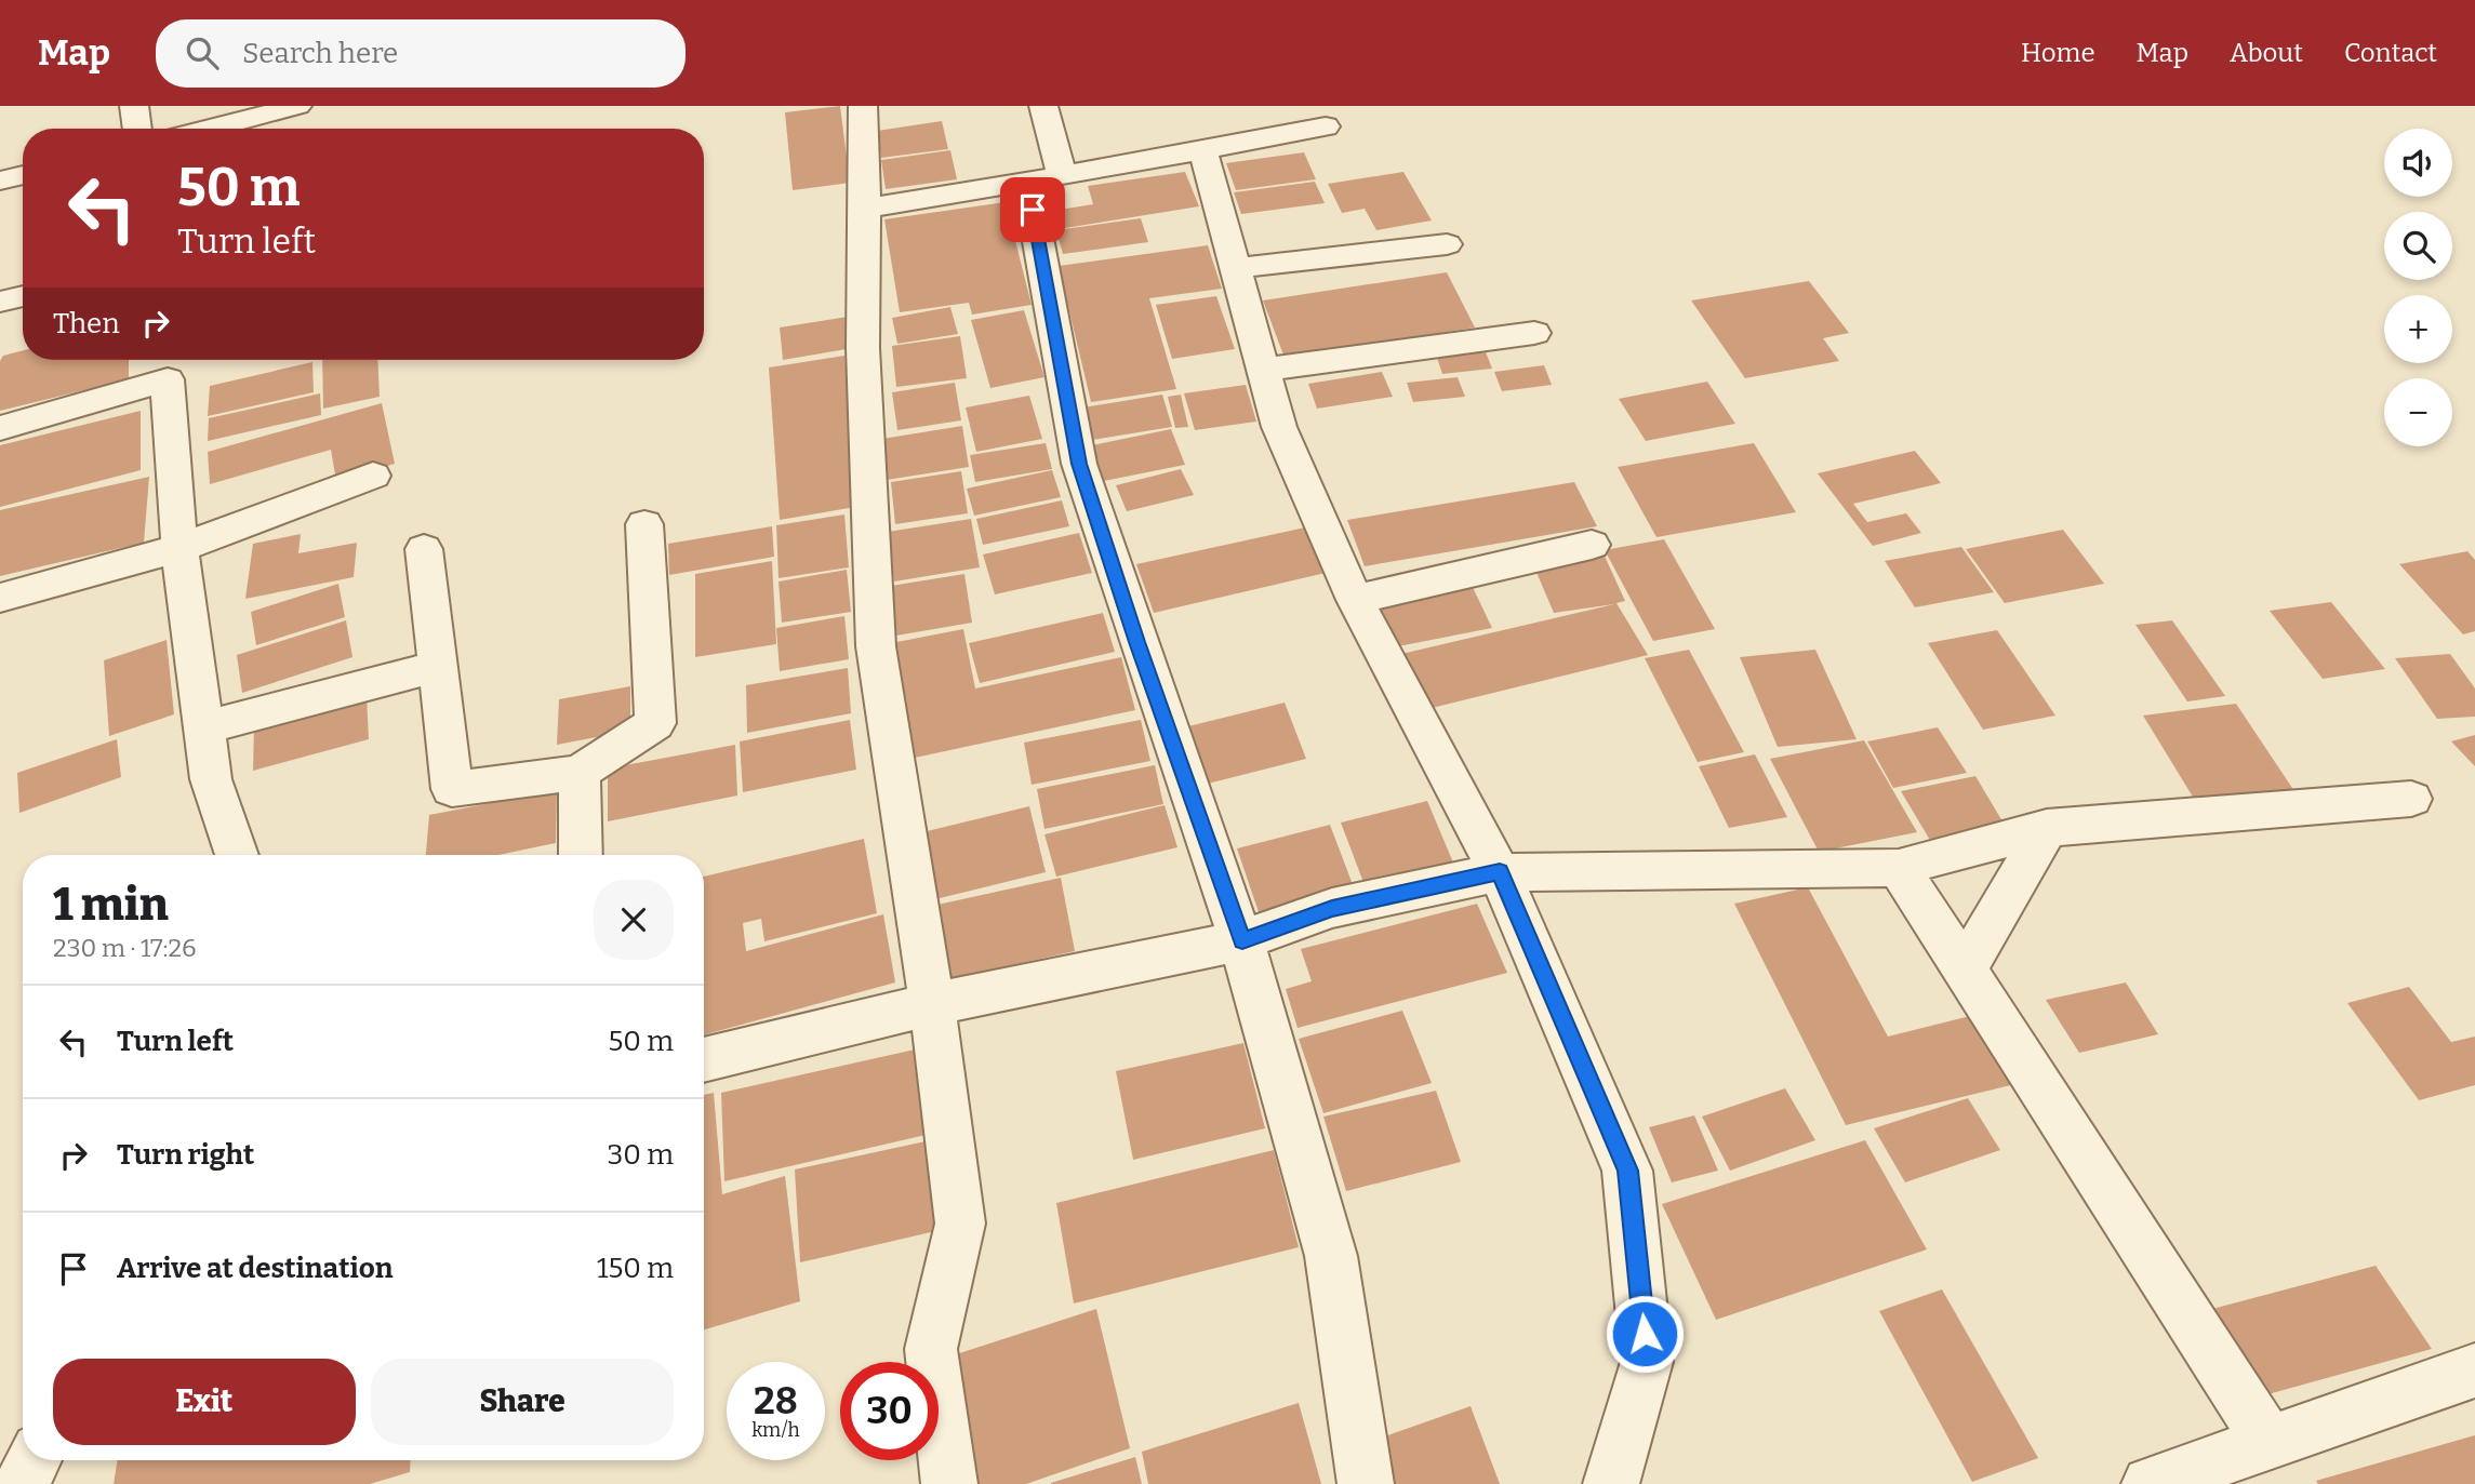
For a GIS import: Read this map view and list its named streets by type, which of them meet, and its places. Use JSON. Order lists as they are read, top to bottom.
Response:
{
  "page": {
    "header": "Map",
    "search": "Search here",
    "nav": [
      "Home",
      "Map",
      "About",
      "Contact"
    ],
    "map_buttons": ["+", "−"],
    "turn": ["50 m", "Turn left"],
    "then": "Then",
    "heading": ["1 min", "230 m · 17:26"],
    "list": [
      {
        "name": "Turn left",
        "value": "50 m"
      },
      {
        "name": "Turn right",
        "value": "30 m"
      },
      {
        "name": "Arrive at destination",
        "value": "150 m"
      }
    ],
    "buttons": ["Exit", "Share"],
    "speed": "28 km/h",
    "limit": "30"
  }
}
